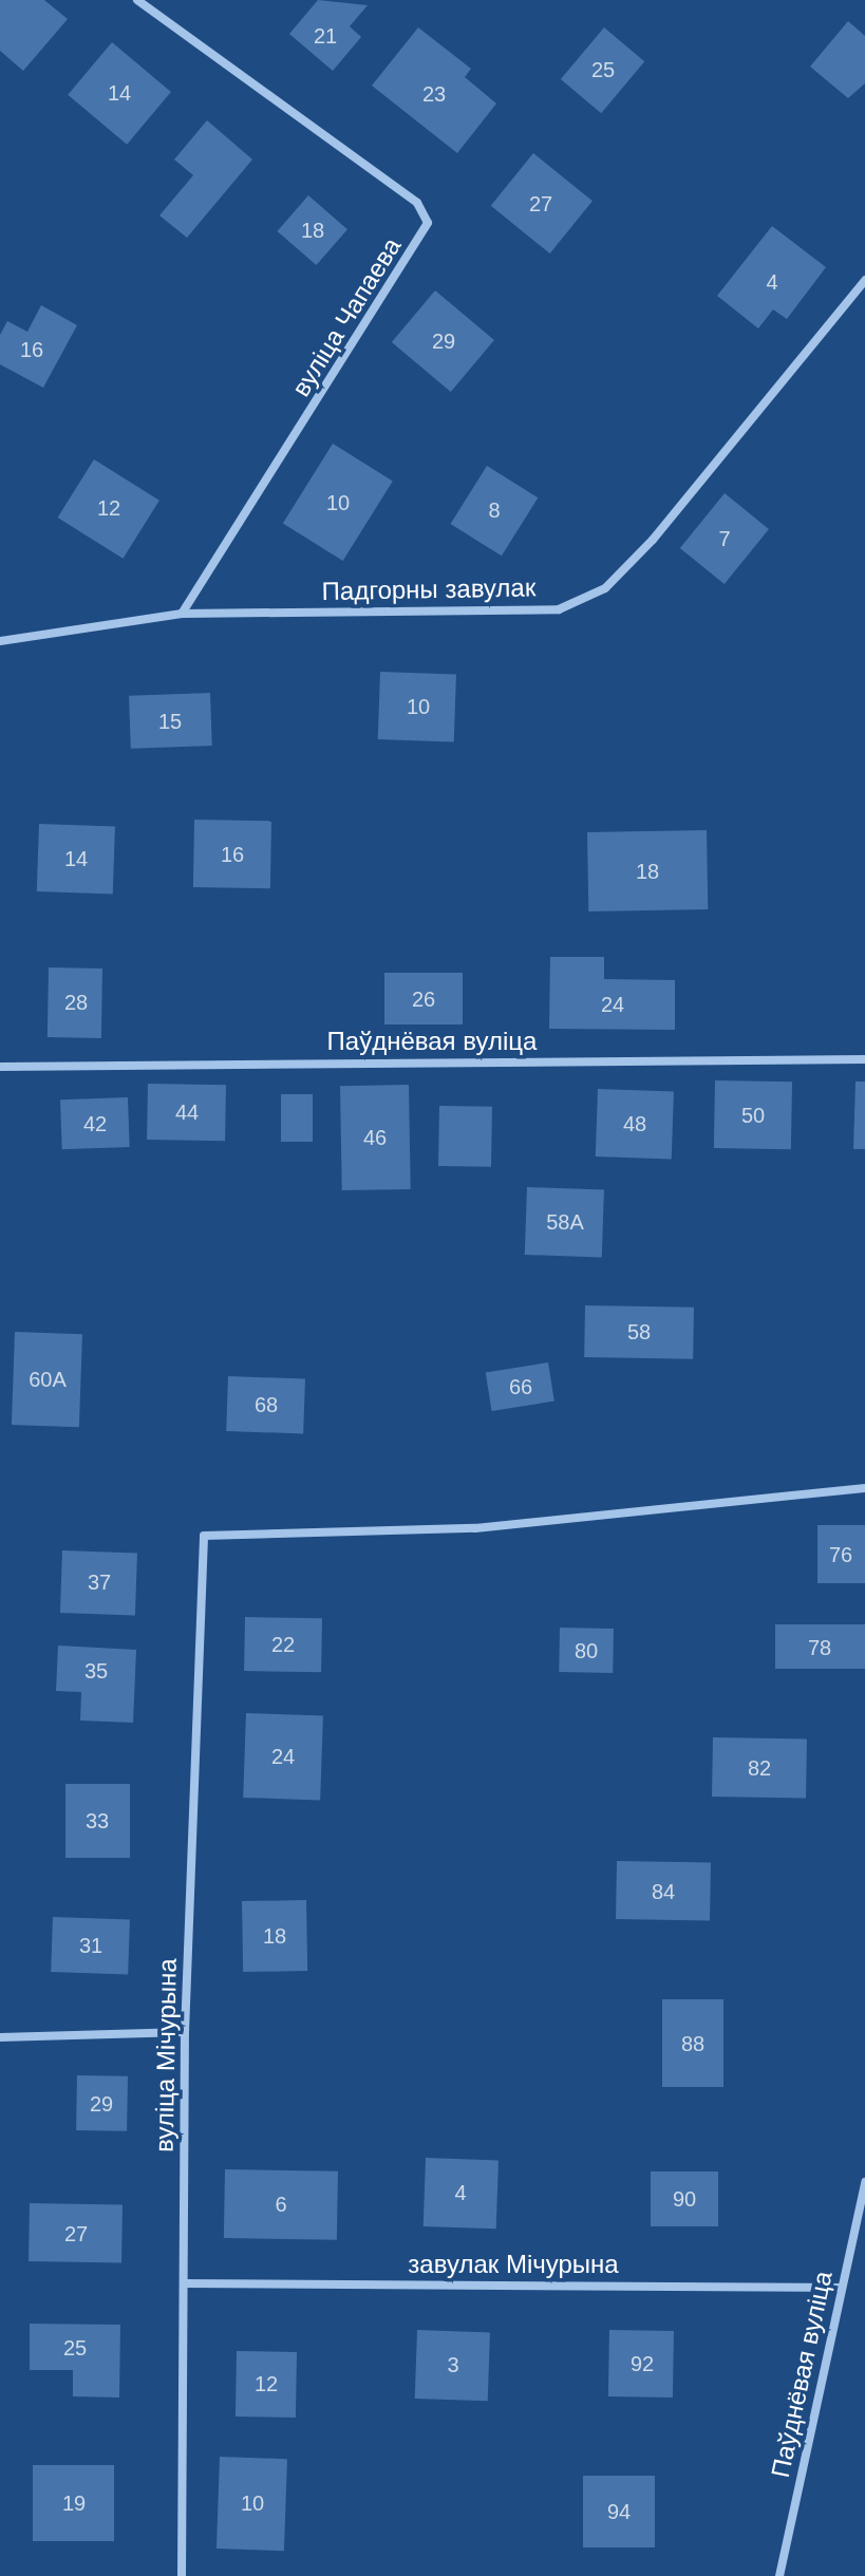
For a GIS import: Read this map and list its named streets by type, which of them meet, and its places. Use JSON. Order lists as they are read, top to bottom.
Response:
{
  "streets": {
    "street": [
      "вуліца Чапаева",
      "Падгорны завулак",
      "Паўднёвая вуліца",
      "вуліца Мічурына",
      "завулак Мічурына"
    ]
  },
  "crossings": [
    ["вуліца Чапаева", "Падгорны завулак"],
    ["Паўднёвая вуліца", "завулак Мічурына"],
    ["вуліца Мічурына", "завулак Мічурына"]
  ],
  "house_numbers": [
    "21",
    "25",
    "14",
    "23",
    "27",
    "18",
    "4",
    "29",
    "16",
    "10",
    "12",
    "8",
    "7",
    "10",
    "15",
    "16",
    "14",
    "18",
    "26",
    "28",
    "24",
    "44",
    "50",
    "42",
    "48",
    "46",
    "58А",
    "58",
    "60А",
    "66",
    "68",
    "76",
    "37",
    "22",
    "78",
    "80",
    "35",
    "24",
    "82",
    "33",
    "84",
    "18",
    "31",
    "88",
    "29",
    "4",
    "90",
    "6",
    "27",
    "25",
    "92",
    "3",
    "12",
    "19",
    "10",
    "94"
  ]
}
